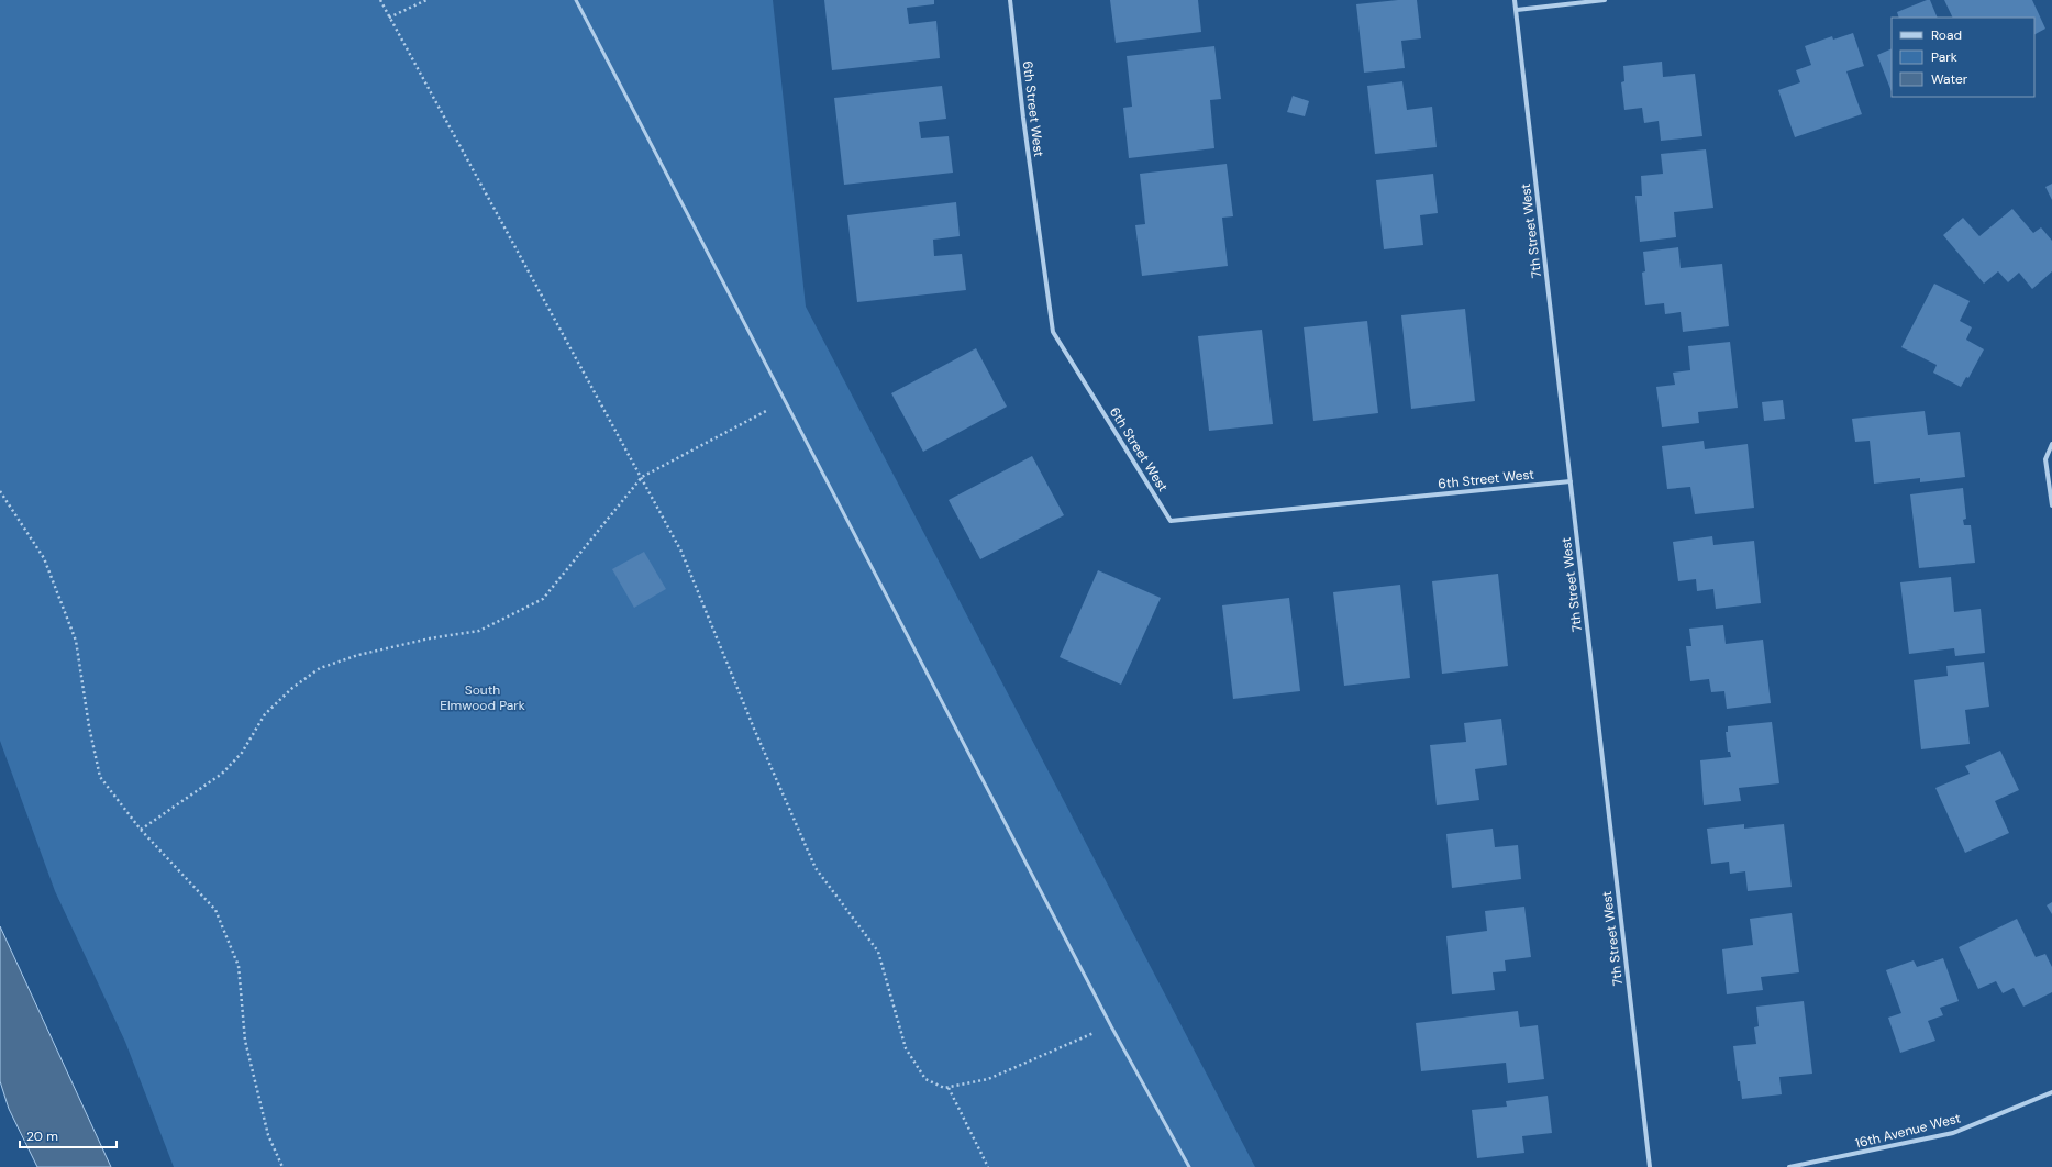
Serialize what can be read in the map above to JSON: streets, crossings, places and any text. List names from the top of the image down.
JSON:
{
  "streets": {
    "street": ["6th Street West", "7th Street West", "16th Avenue West"]
  },
  "crossings": [
    ["6th Street West", "7th Street West"]
  ],
  "parks": ["South Elmwood Park"],
  "legend": ["Road", "Park", "Water"],
  "scale_bar": "20 m"
}
